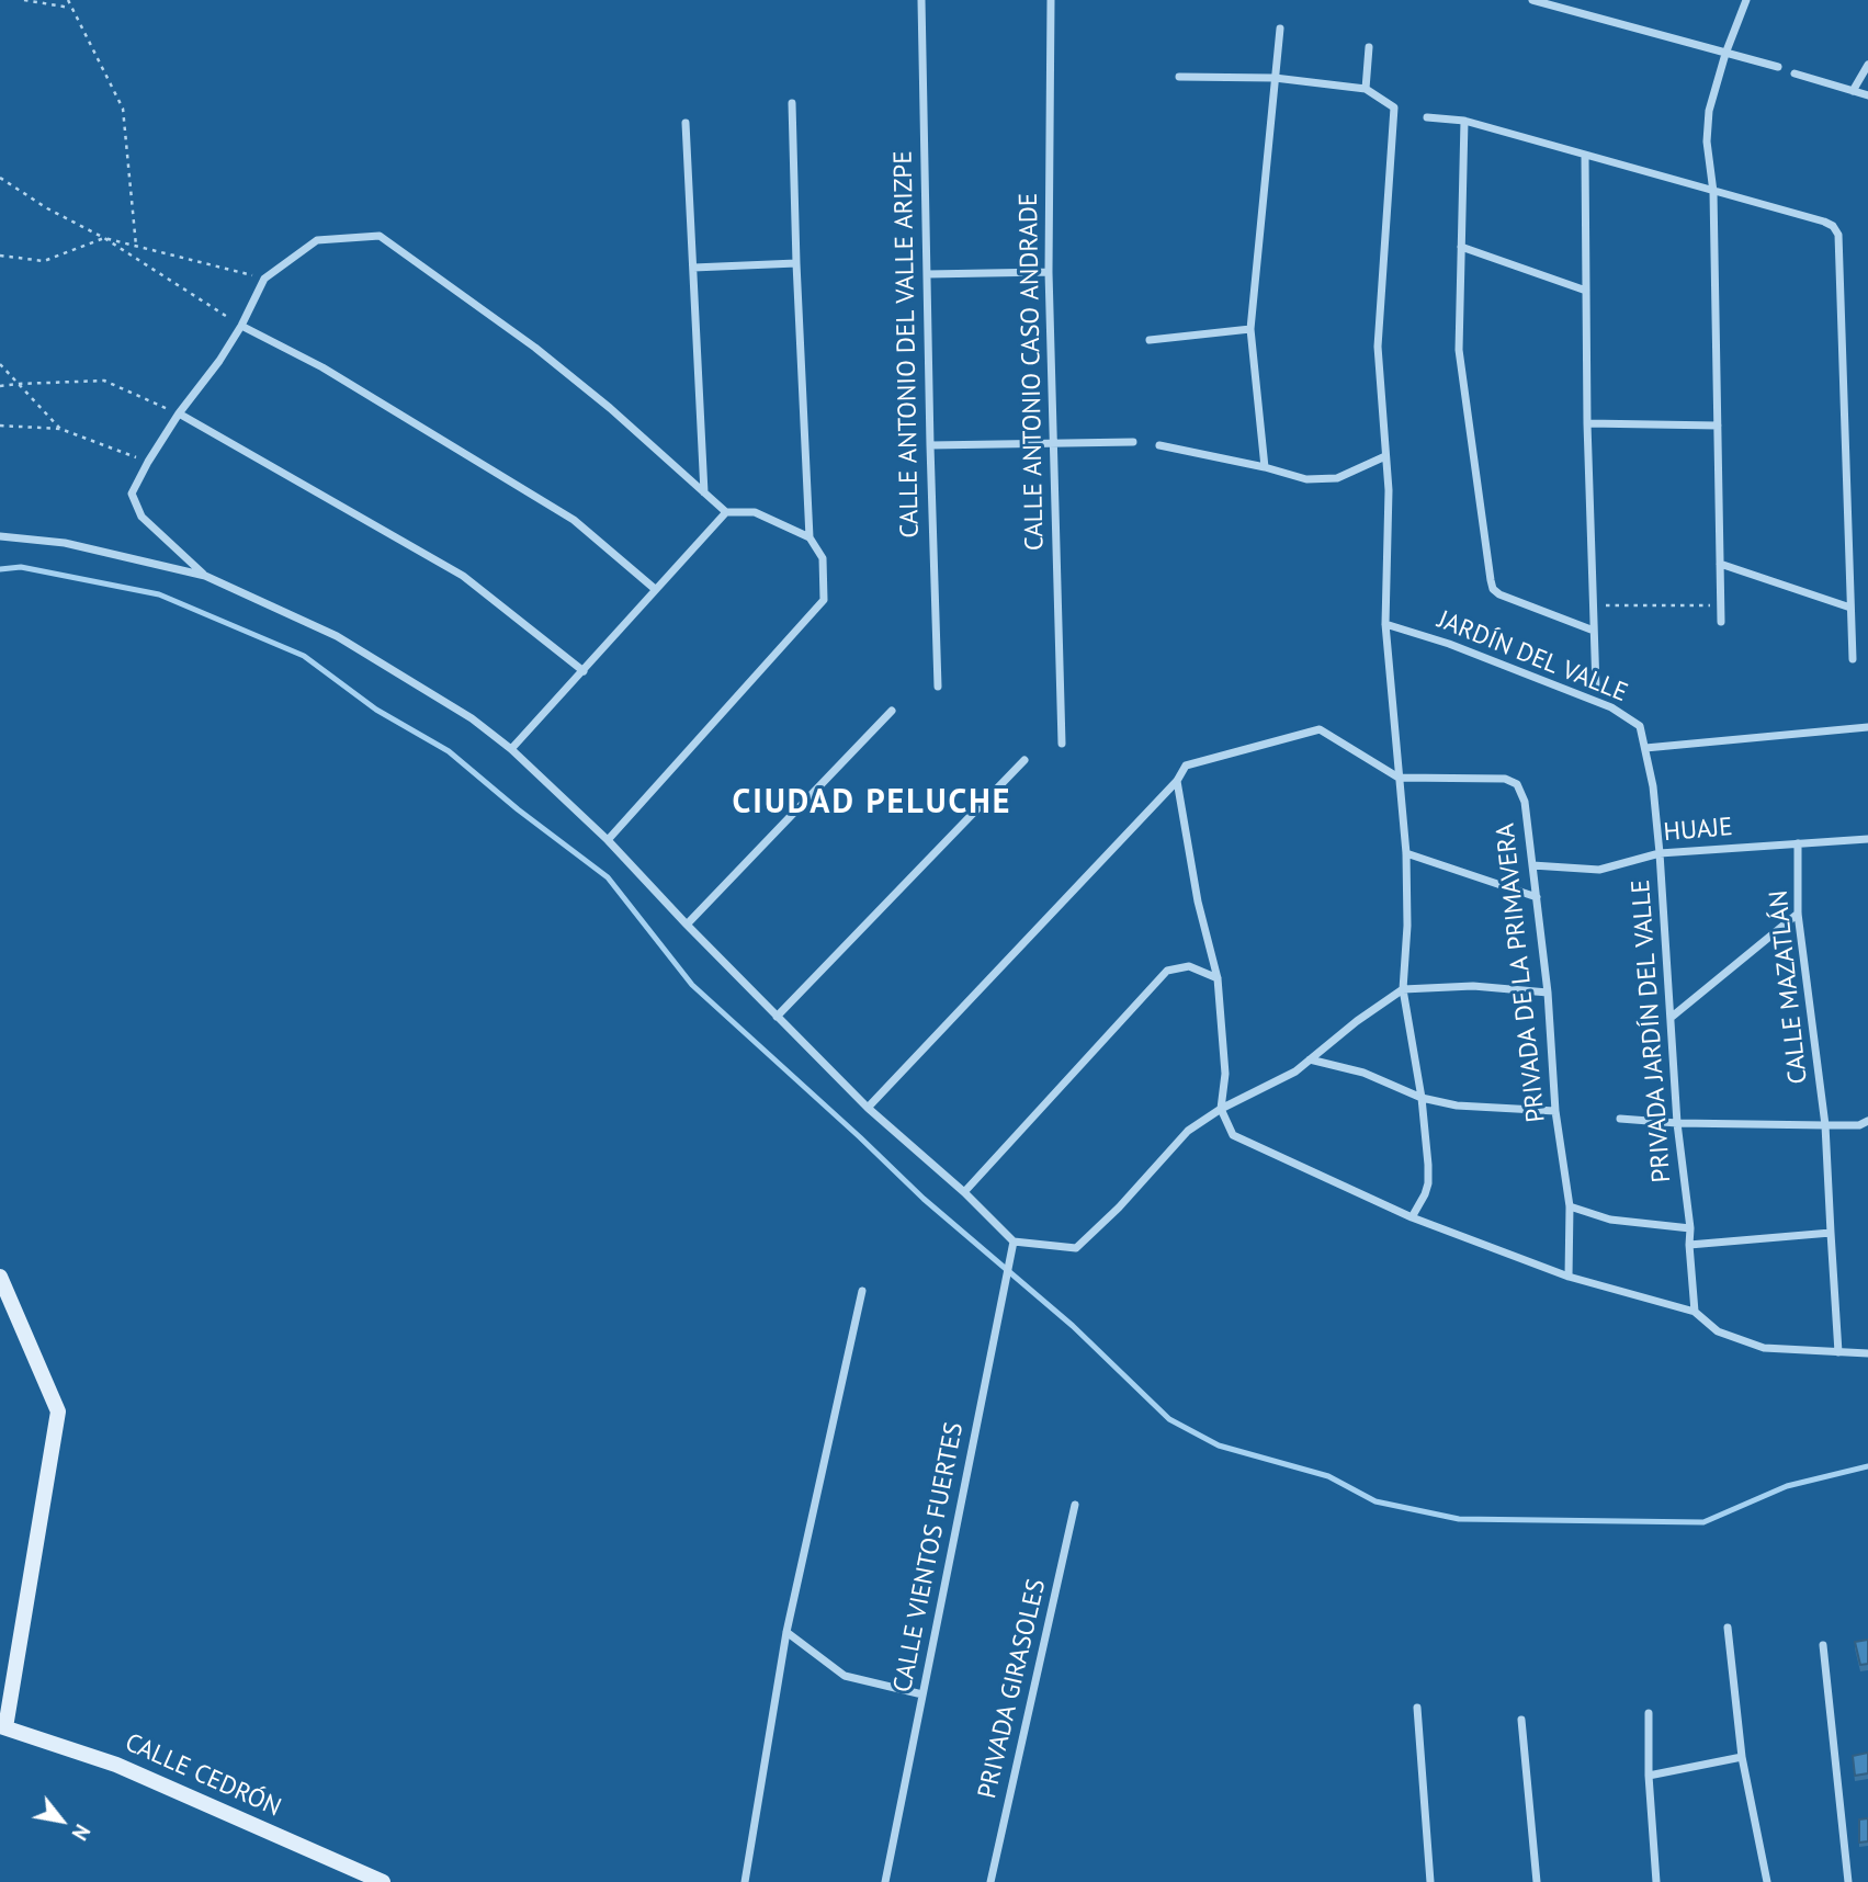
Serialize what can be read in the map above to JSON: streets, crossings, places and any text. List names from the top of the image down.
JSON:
{
  "streets": {
    "street": [
      "CALLE ANTONIO DEL VALLE ARIZPE",
      "CALLE ANTONIO CASO ANDRADE",
      "JARDÍN DEL VALLE",
      "HUAJE",
      "PRIVADA DE LA PRIMAVERA",
      "CALLE MAZATLÁN",
      "PRIVADA JARDÍN DEL VALLE",
      "CALLE VIENTOS FUERTES",
      "PRIVADA GIRASOLES",
      "CALLE CEDRÓN"
    ]
  },
  "crossings": [
    ["JARDÍN DEL VALLE", "PRIVADA JARDÍN DEL VALLE"],
    ["HUAJE", "PRIVADA DE LA PRIMAVERA"],
    ["HUAJE", "CALLE MAZATLÁN"],
    ["HUAJE", "PRIVADA JARDÍN DEL VALLE"]
  ],
  "districts": ["CIUDAD PELUCHE"],
  "north": "bottom right"
}
